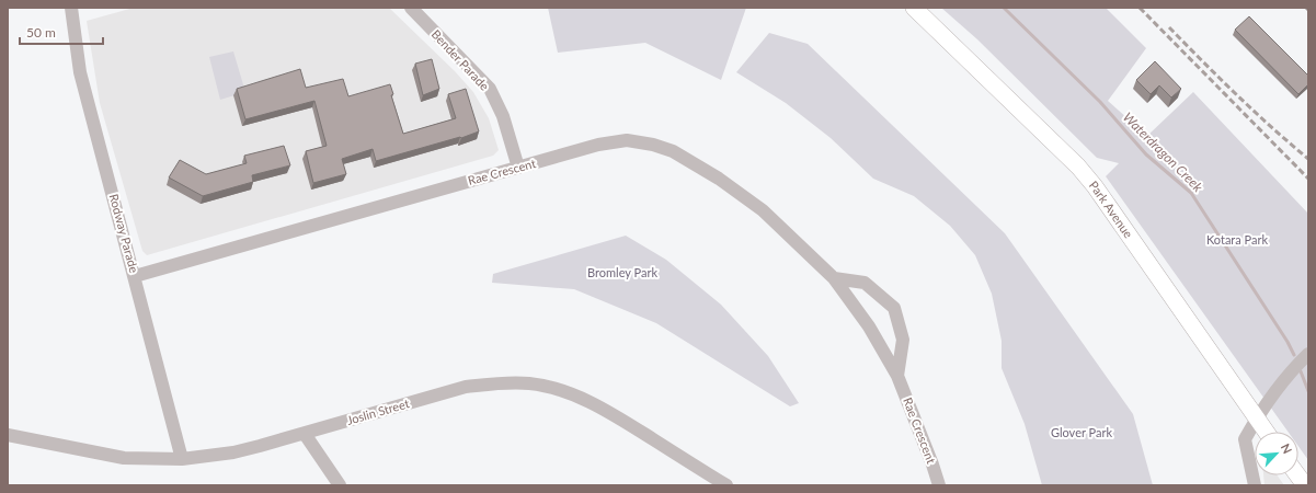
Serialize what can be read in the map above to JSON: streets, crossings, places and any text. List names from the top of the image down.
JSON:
{
  "streets": {
    "main road": ["Park Avenue"],
    "street": [
      "Bender Parade",
      "Rae Crescent",
      "Rodway Parade",
      "Joslin Street"
    ]
  },
  "crossings": [
    ["Bender Parade", "Rae Crescent"],
    ["Rae Crescent", "Rodway Parade"],
    ["Rodway Parade", "Joslin Street"]
  ],
  "water": ["Waterdragon Creek"],
  "parks": ["Kotara Park", "Bromley Park", "Glover Park"],
  "scale_bar": "50 m",
  "north": "top right"
}
